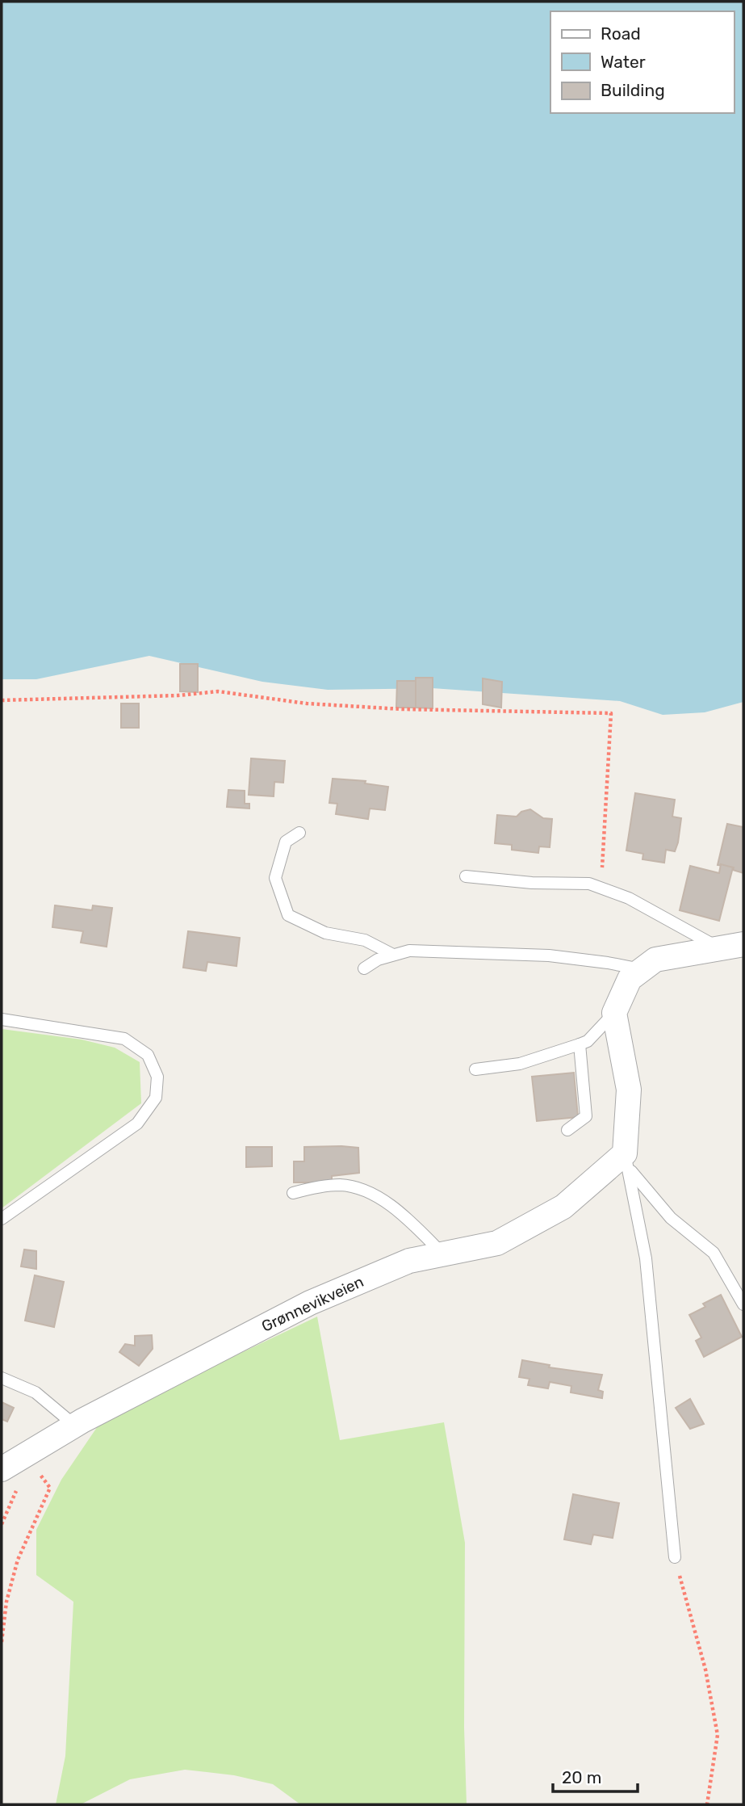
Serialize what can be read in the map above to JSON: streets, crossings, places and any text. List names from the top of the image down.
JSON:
{
  "streets": {
    "street": ["Grønnevikveien"]
  },
  "legend": ["Road", "Water", "Building"],
  "scale_bar": "20 m"
}
